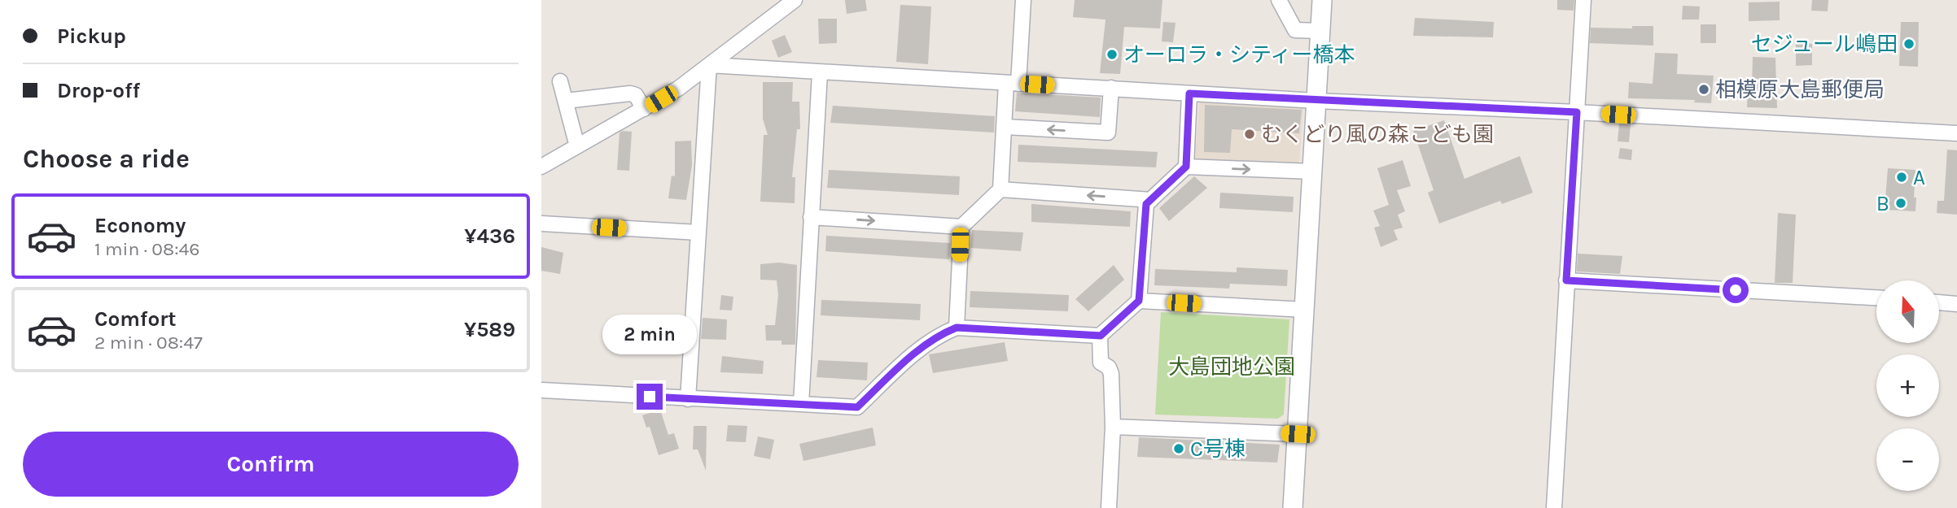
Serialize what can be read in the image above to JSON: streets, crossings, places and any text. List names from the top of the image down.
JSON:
{
  "parks": ["大島団地公園"],
  "places": [
    "セジュール嶋田",
    "オーロラ・シティー橋本",
    "相模原大島郵便局",
    "むくどり風の森こども園",
    "A",
    "B",
    "C号棟"
  ],
  "north": "top",
  "page": {
    "banner": ["Pickup", "Drop-off"],
    "heading": "Choose a ride",
    "list": [
      {
        "name": "Economy",
        "note": "1 min · 08:46",
        "value": "¥436"
      },
      {
        "name": "Comfort",
        "note": "2 min · 08:47",
        "value": "¥589"
      }
    ],
    "map_buttons": ["+", "−"],
    "bubble": "2 min",
    "buttons": "Confirm"
  }
}
